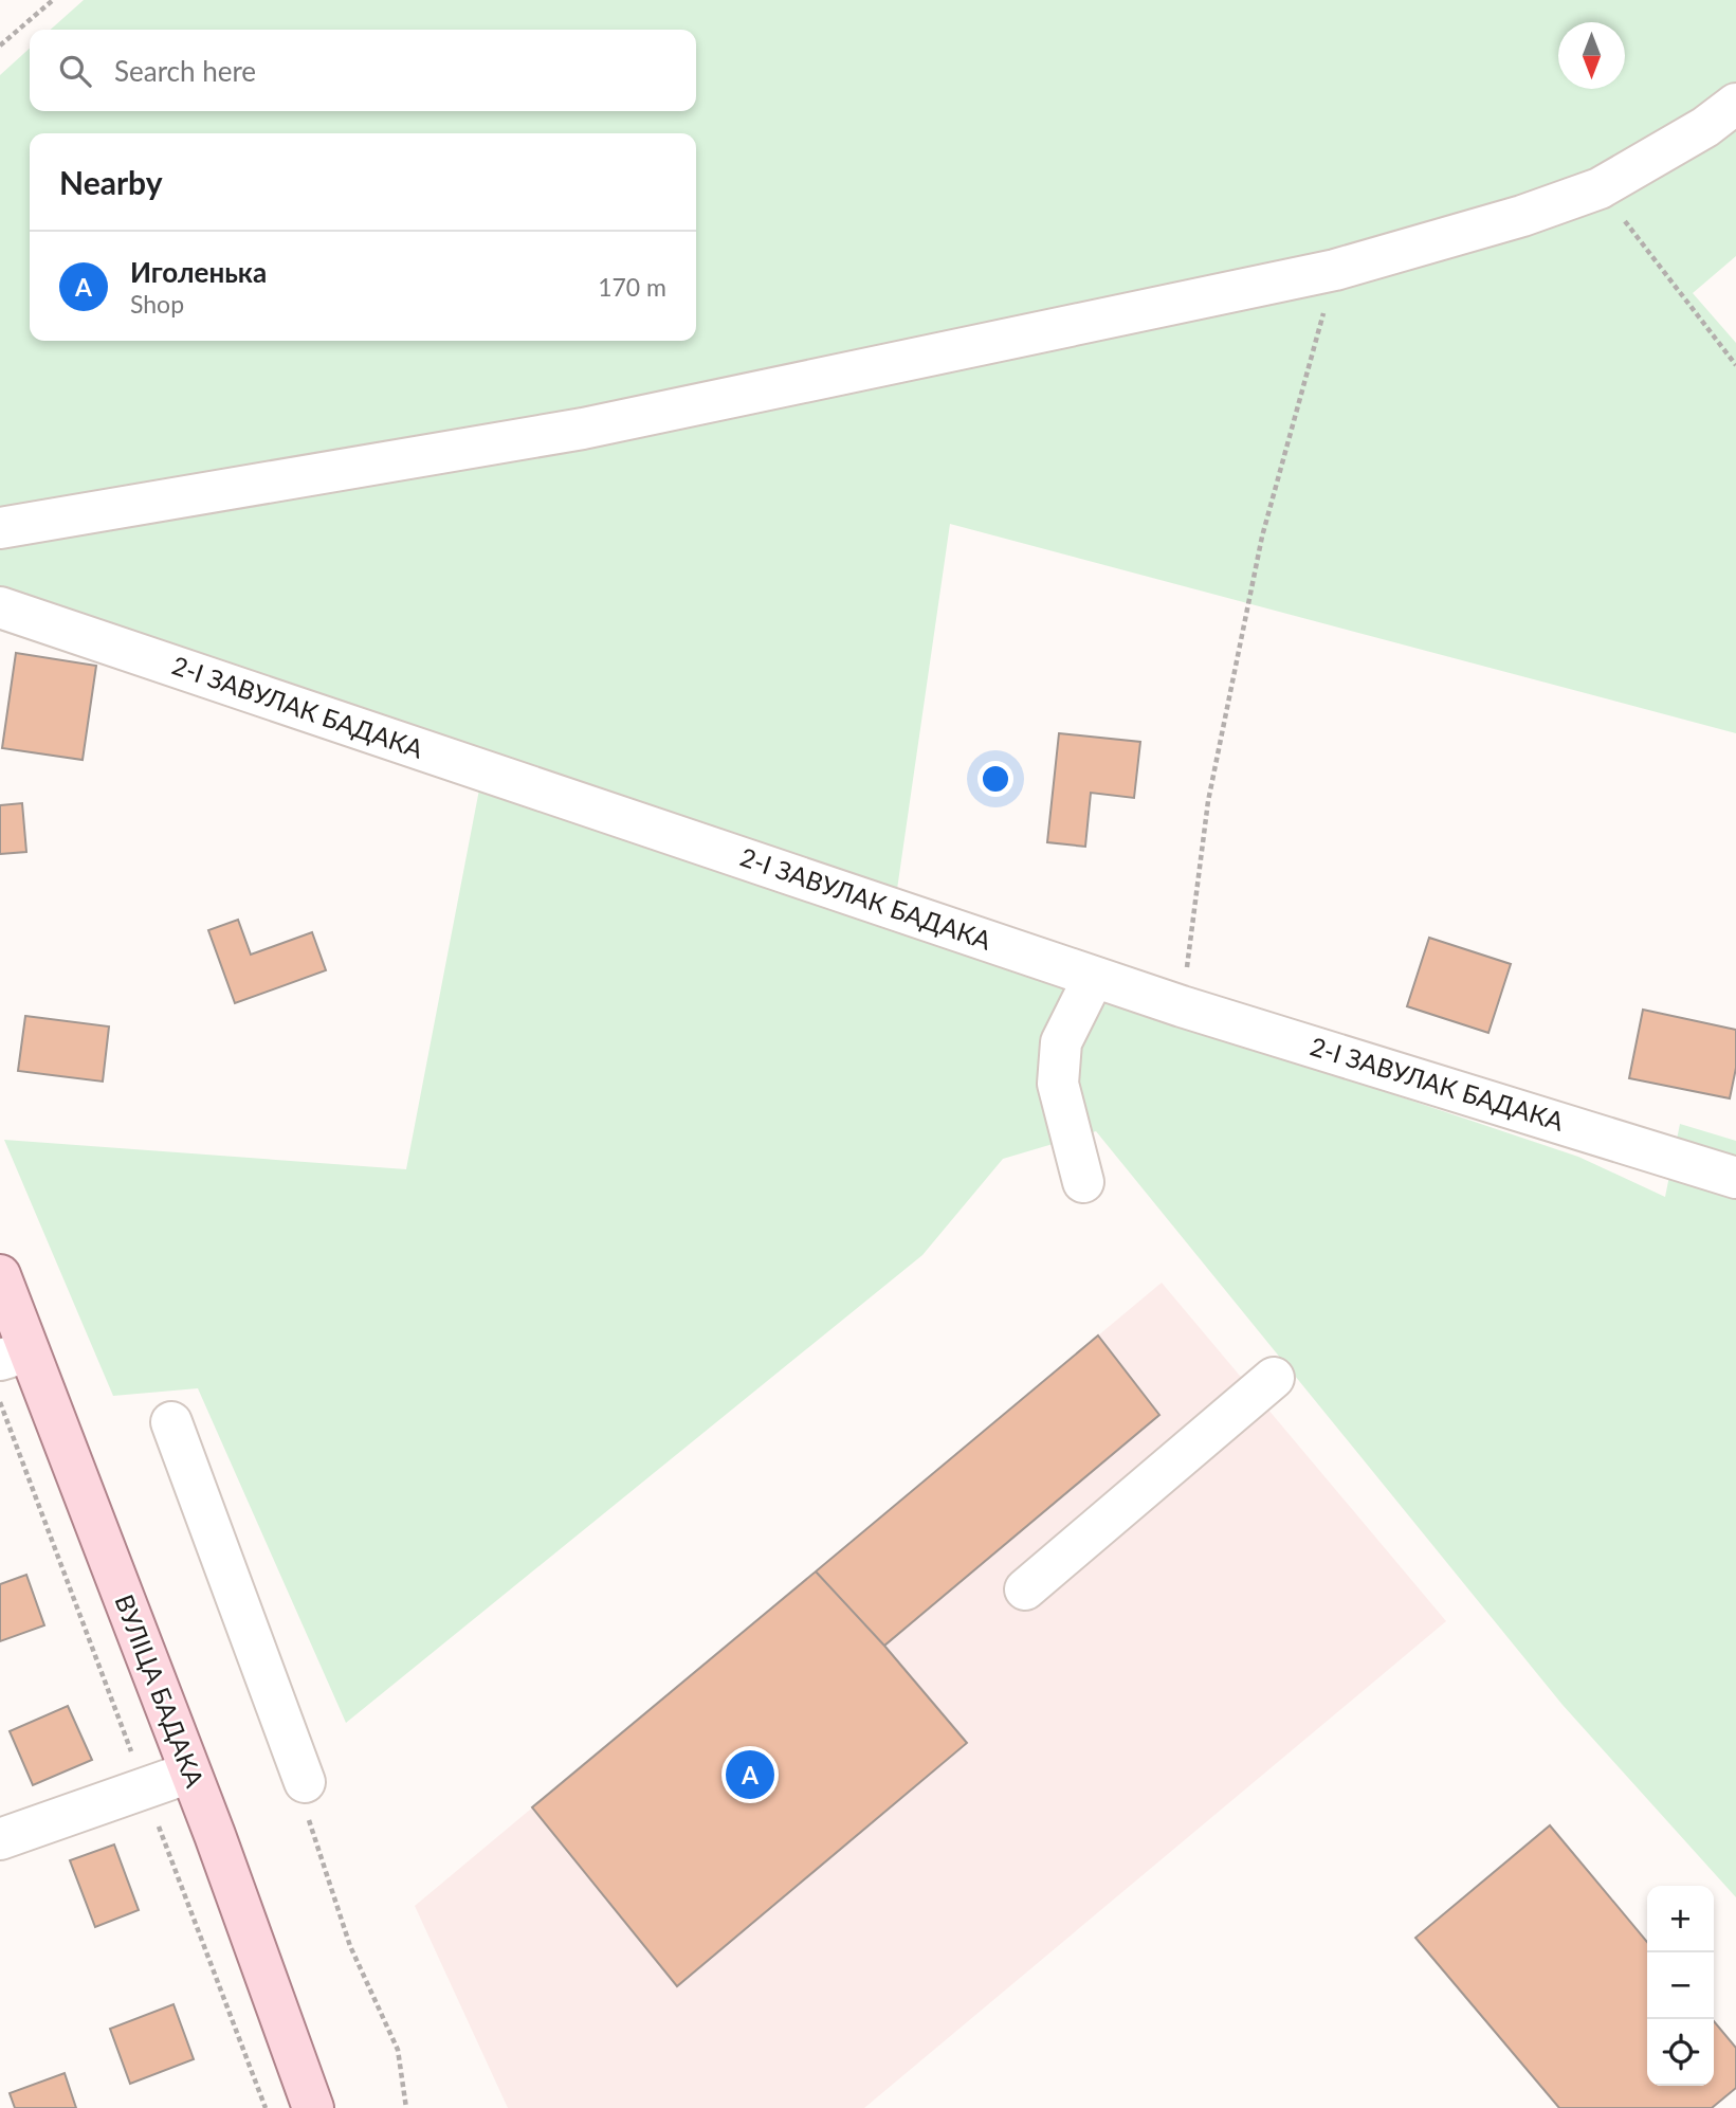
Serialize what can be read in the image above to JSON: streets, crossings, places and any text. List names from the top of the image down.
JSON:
{
  "streets": {
    "main road": ["ВУЛІЦА БАДАКА"],
    "street": ["2-І ЗАВУЛАК БАДАКА"]
  },
  "north": "bottom",
  "page": {
    "search": "Search here",
    "heading": "Nearby",
    "list": [
      {
        "mark": "A",
        "name": "Иголенька",
        "note": "Shop",
        "value": "170 m"
      }
    ],
    "pins": "A",
    "map_buttons": ["+", "−"]
  }
}
